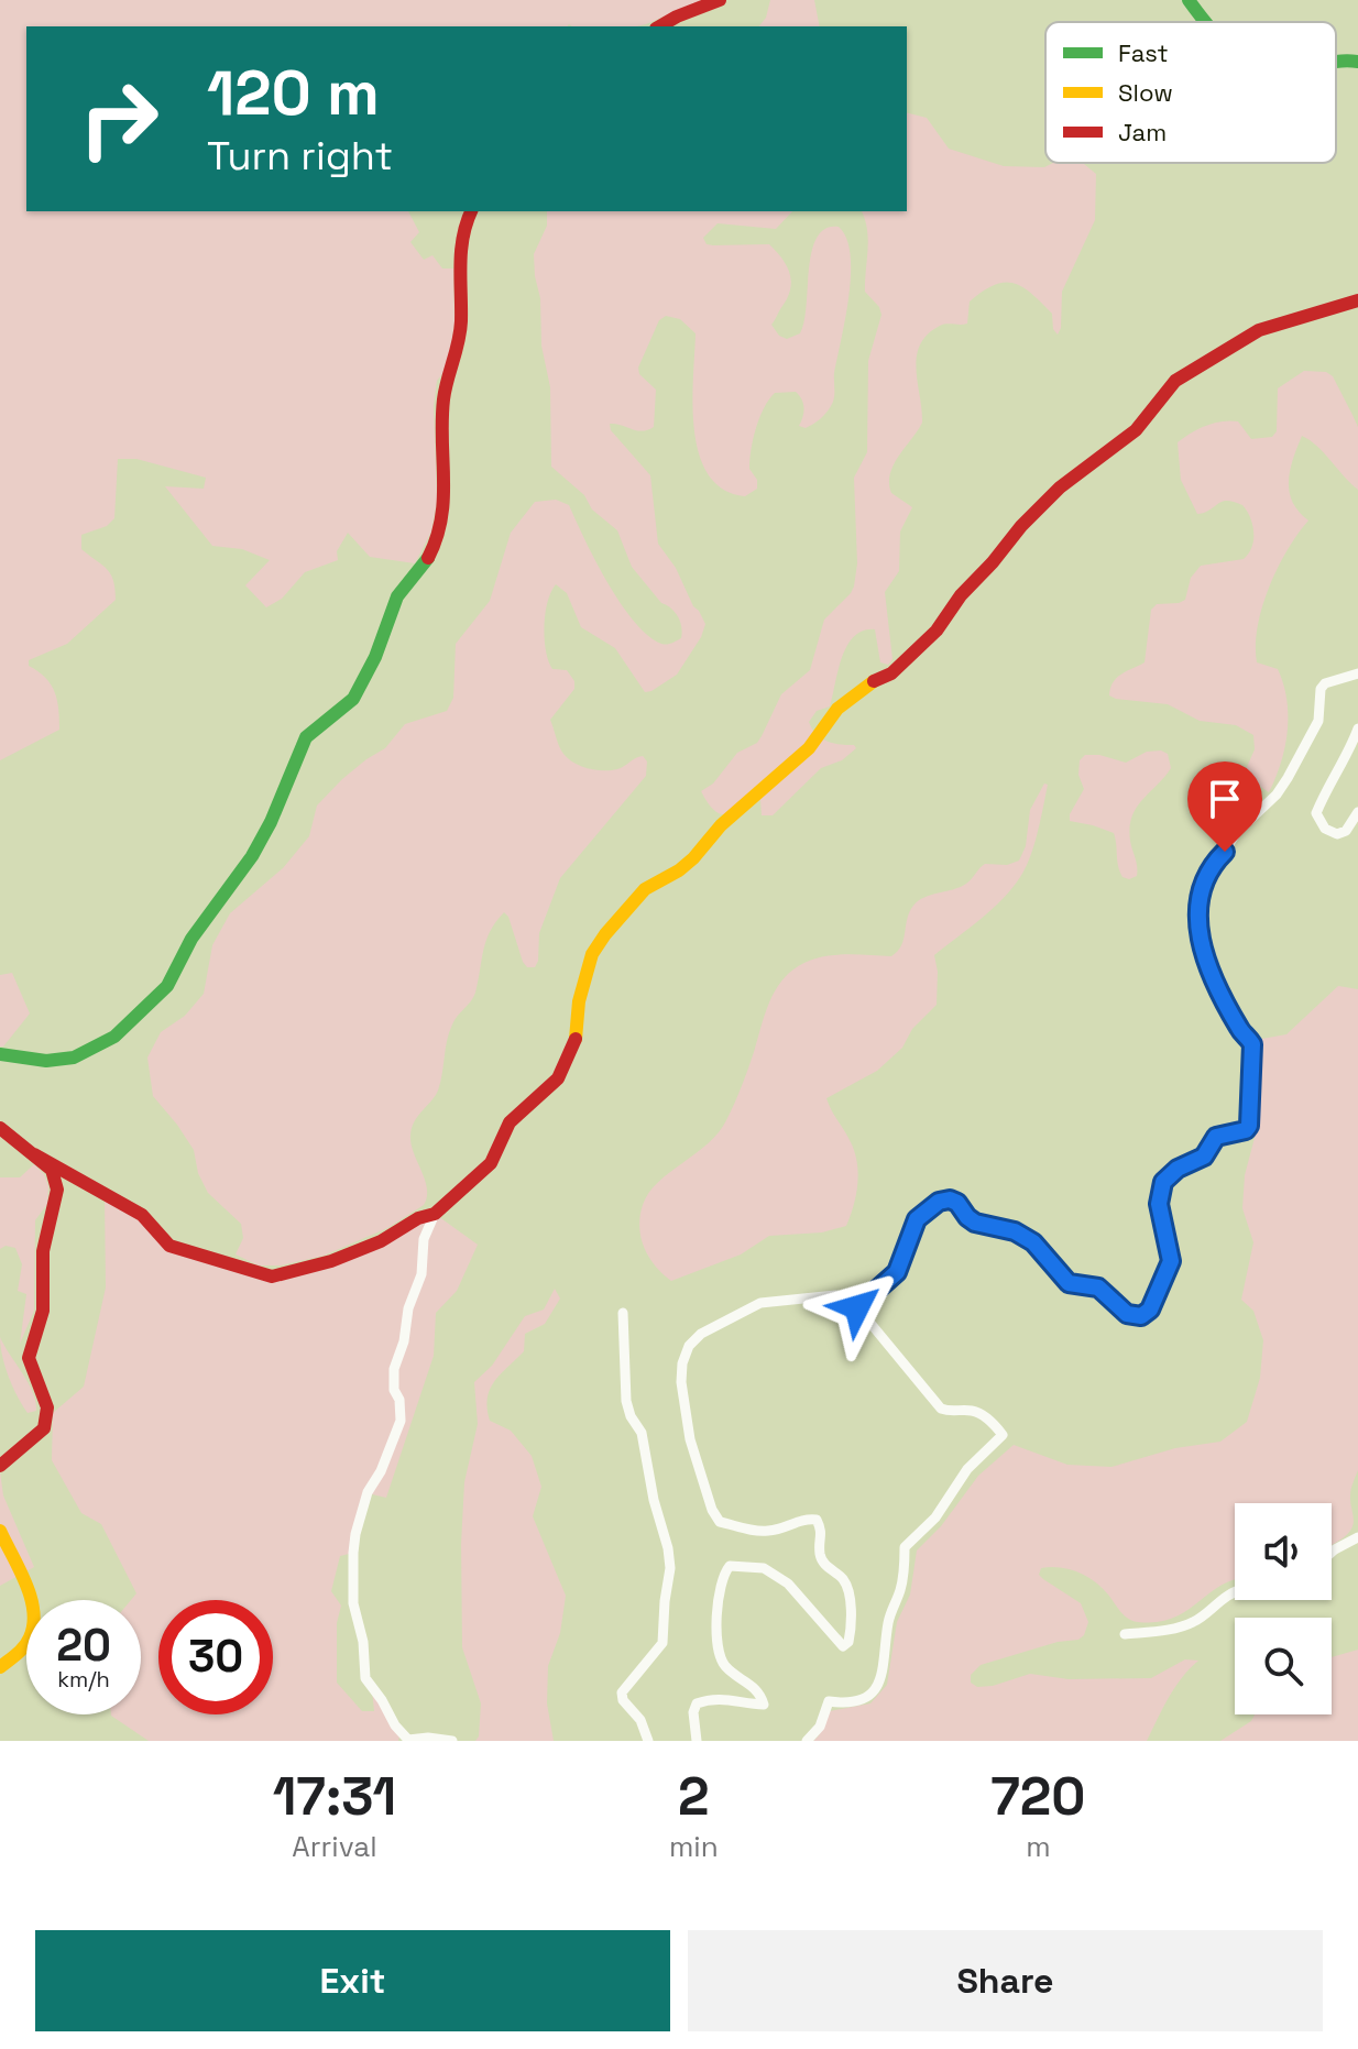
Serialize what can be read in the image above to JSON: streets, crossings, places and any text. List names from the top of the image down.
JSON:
{
  "legend": ["Fast", "Slow", "Jam"],
  "page": {
    "turn": ["120 m", "Turn right"],
    "speed": "20 km/h",
    "limit": "30",
    "eta": [
      "17:31",
      "Arrival",
      "2",
      "min",
      "720",
      "m"
    ],
    "buttons": ["Exit", "Share"]
  }
}
